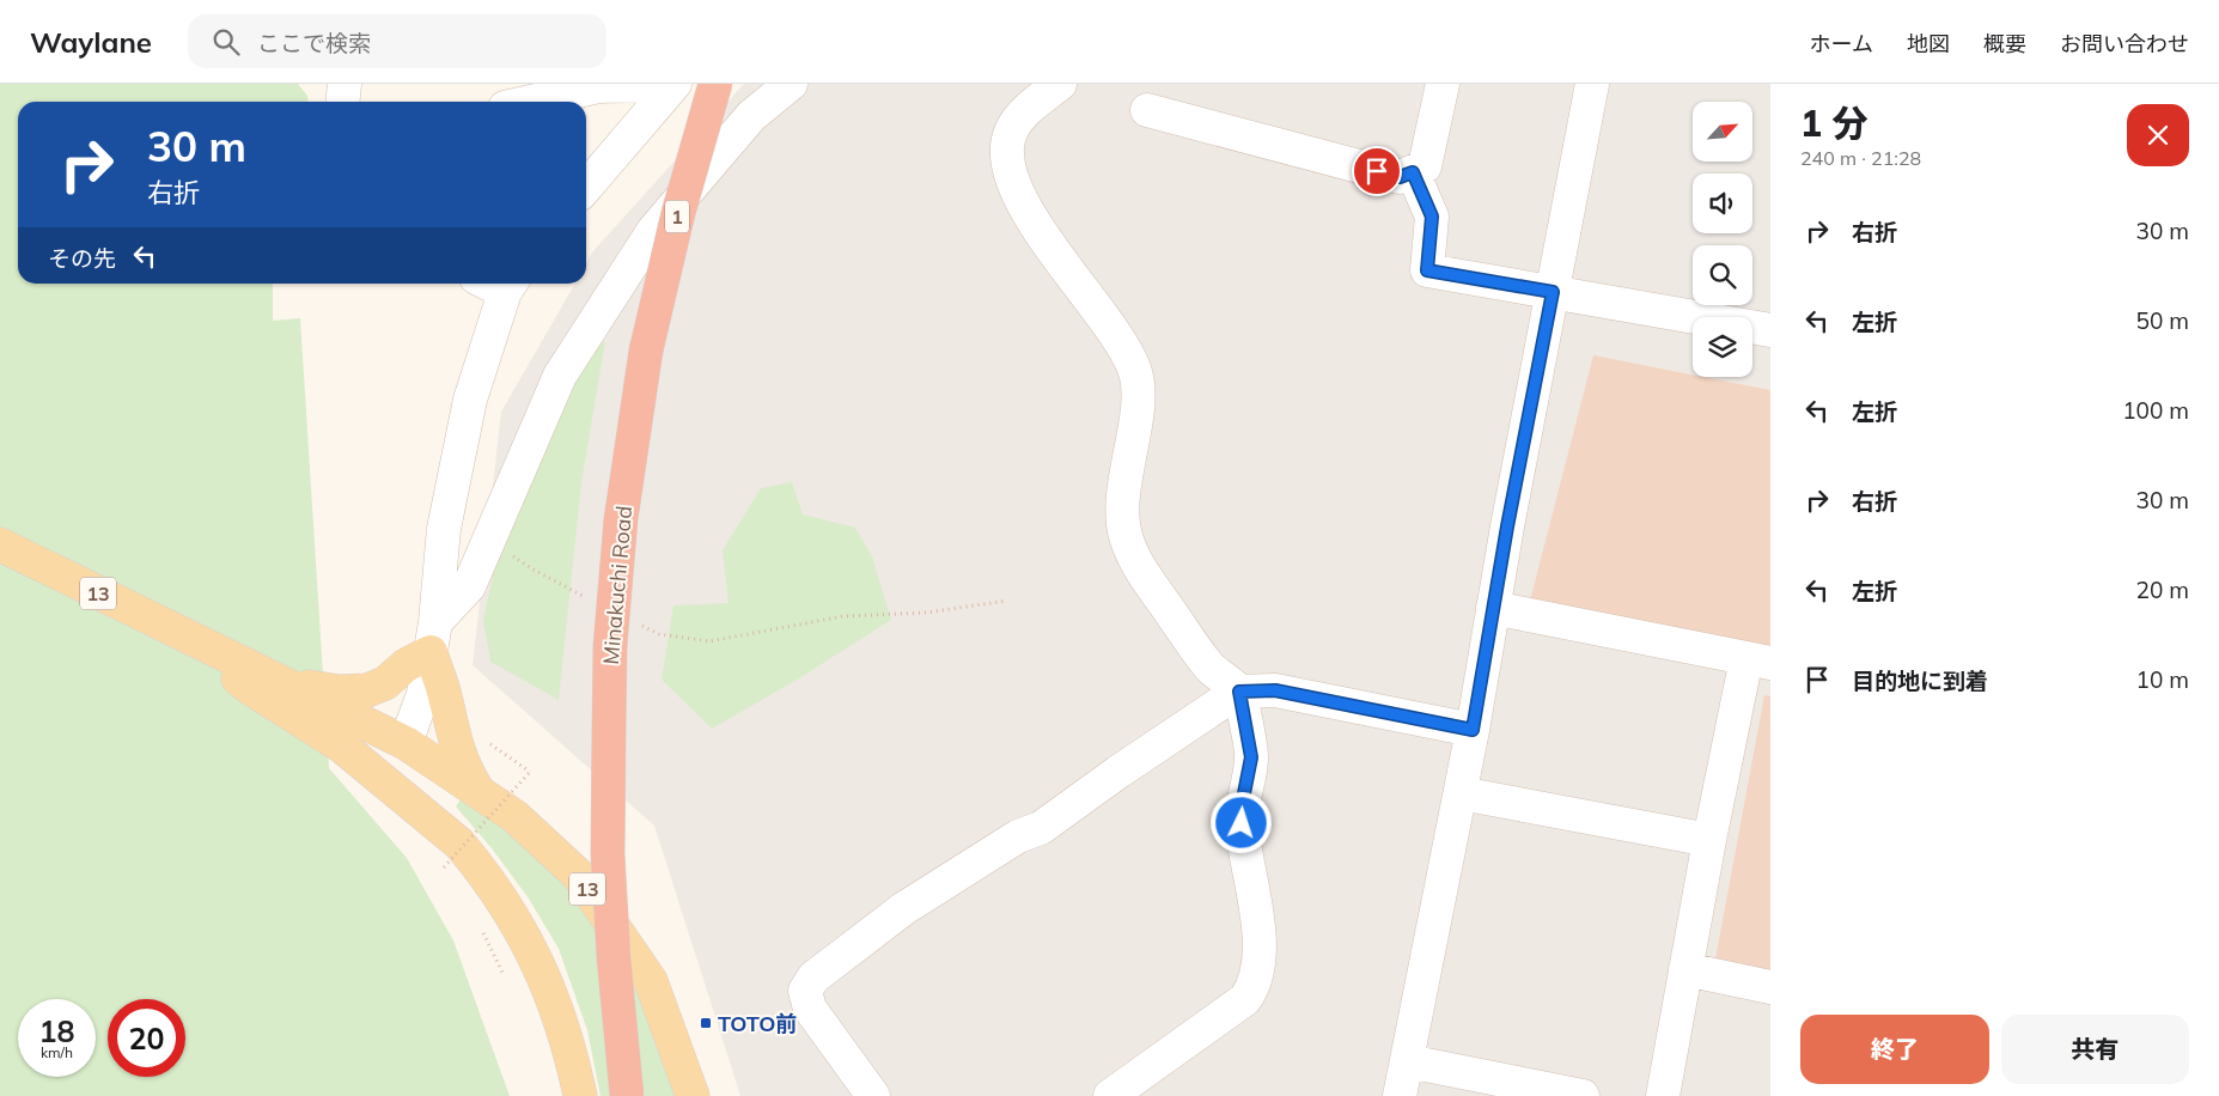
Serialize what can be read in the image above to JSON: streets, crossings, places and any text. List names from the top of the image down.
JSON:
{
  "streets": {
    "highway": ["1", "Minakuchi Road"],
    "main road": ["13"]
  },
  "places": {
    "transit": ["TOTO前"]
  },
  "north": "top right",
  "page": {
    "header": "Waylane",
    "search": "ここで検索",
    "nav": [
      "ホーム",
      "地図",
      "概要",
      "お問い合わせ"
    ],
    "heading": ["1 分", "240 m · 21:28"],
    "turn": ["30 m", "右折"],
    "list": [
      {
        "name": "右折",
        "value": "30 m"
      },
      {
        "name": "左折",
        "value": "50 m"
      },
      {
        "name": "左折",
        "value": "100 m"
      },
      {
        "name": "右折",
        "value": "30 m"
      },
      {
        "name": "左折",
        "value": "20 m"
      },
      {
        "name": "目的地に到着",
        "value": "10 m"
      }
    ],
    "then": "その先",
    "speed": "18 km/h",
    "limit": "20",
    "buttons": ["終了", "共有"]
  }
}
